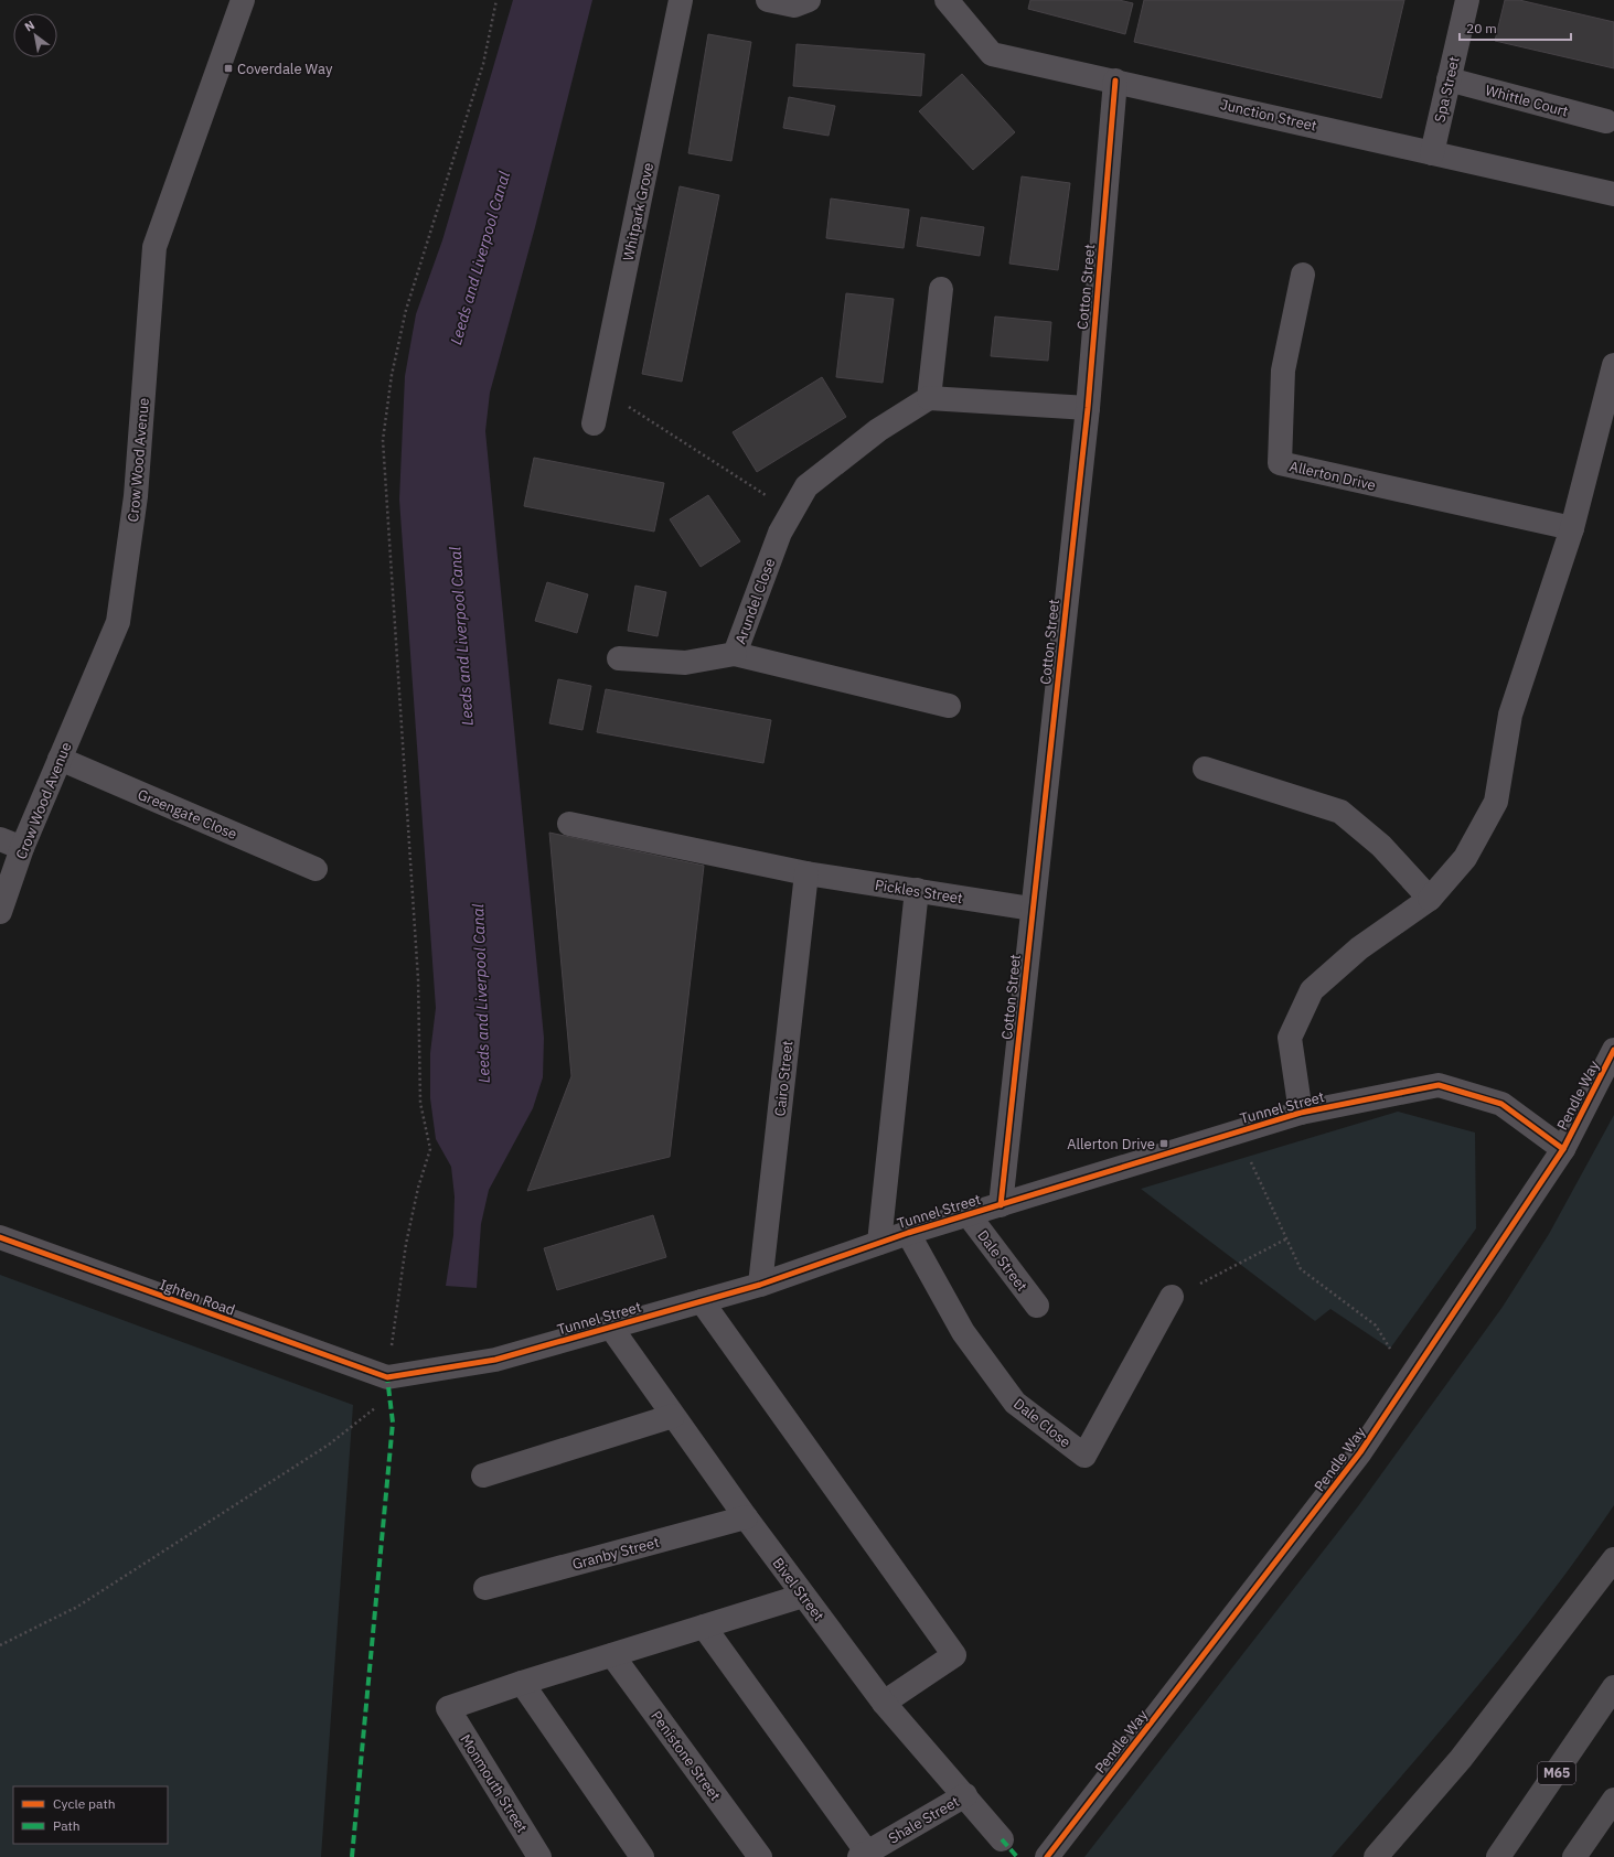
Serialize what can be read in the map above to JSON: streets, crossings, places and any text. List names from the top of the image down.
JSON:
{
  "streets": {
    "highway": ["M65"],
    "street": [
      "Spa Street",
      "Whittle Court",
      "Junction Street",
      "Whitpark Grove",
      "Cotton Street",
      "Crow Wood Avenue",
      "Allerton Drive",
      "Arundel Close",
      "Greengate Close",
      "Pickles Street",
      "Cairo Street",
      "Pendle Way",
      "Tunnel Street",
      "Dale Street",
      "Ighten Road",
      "Dale Close",
      "Granby Street",
      "Bivel Street",
      "Penistone Street",
      "Monmouth Street",
      "Shale Street"
    ]
  },
  "crossings": [
    ["Spa Street", "Whittle Court"],
    ["Spa Street", "Junction Street"],
    ["Junction Street", "Cotton Street"],
    ["Cotton Street", "Pickles Street"],
    ["Cotton Street", "Tunnel Street"],
    ["Crow Wood Avenue", "Greengate Close"],
    ["Pickles Street", "Cairo Street"],
    ["Cairo Street", "Tunnel Street"],
    ["Pendle Way", "Tunnel Street"],
    ["Tunnel Street", "Dale Street"],
    ["Tunnel Street", "Ighten Road"],
    ["Tunnel Street", "Dale Close"],
    ["Tunnel Street", "Bivel Street"],
    ["Granby Street", "Bivel Street"],
    ["Bivel Street", "Shale Street"]
  ],
  "water": ["Leeds and Liverpool Canal"],
  "places": {
    "transit": ["Coverdale Way", "Allerton Drive"]
  },
  "legend": ["Cycle path", "Path"],
  "scale_bar": "20 m",
  "north": "top left"
}
